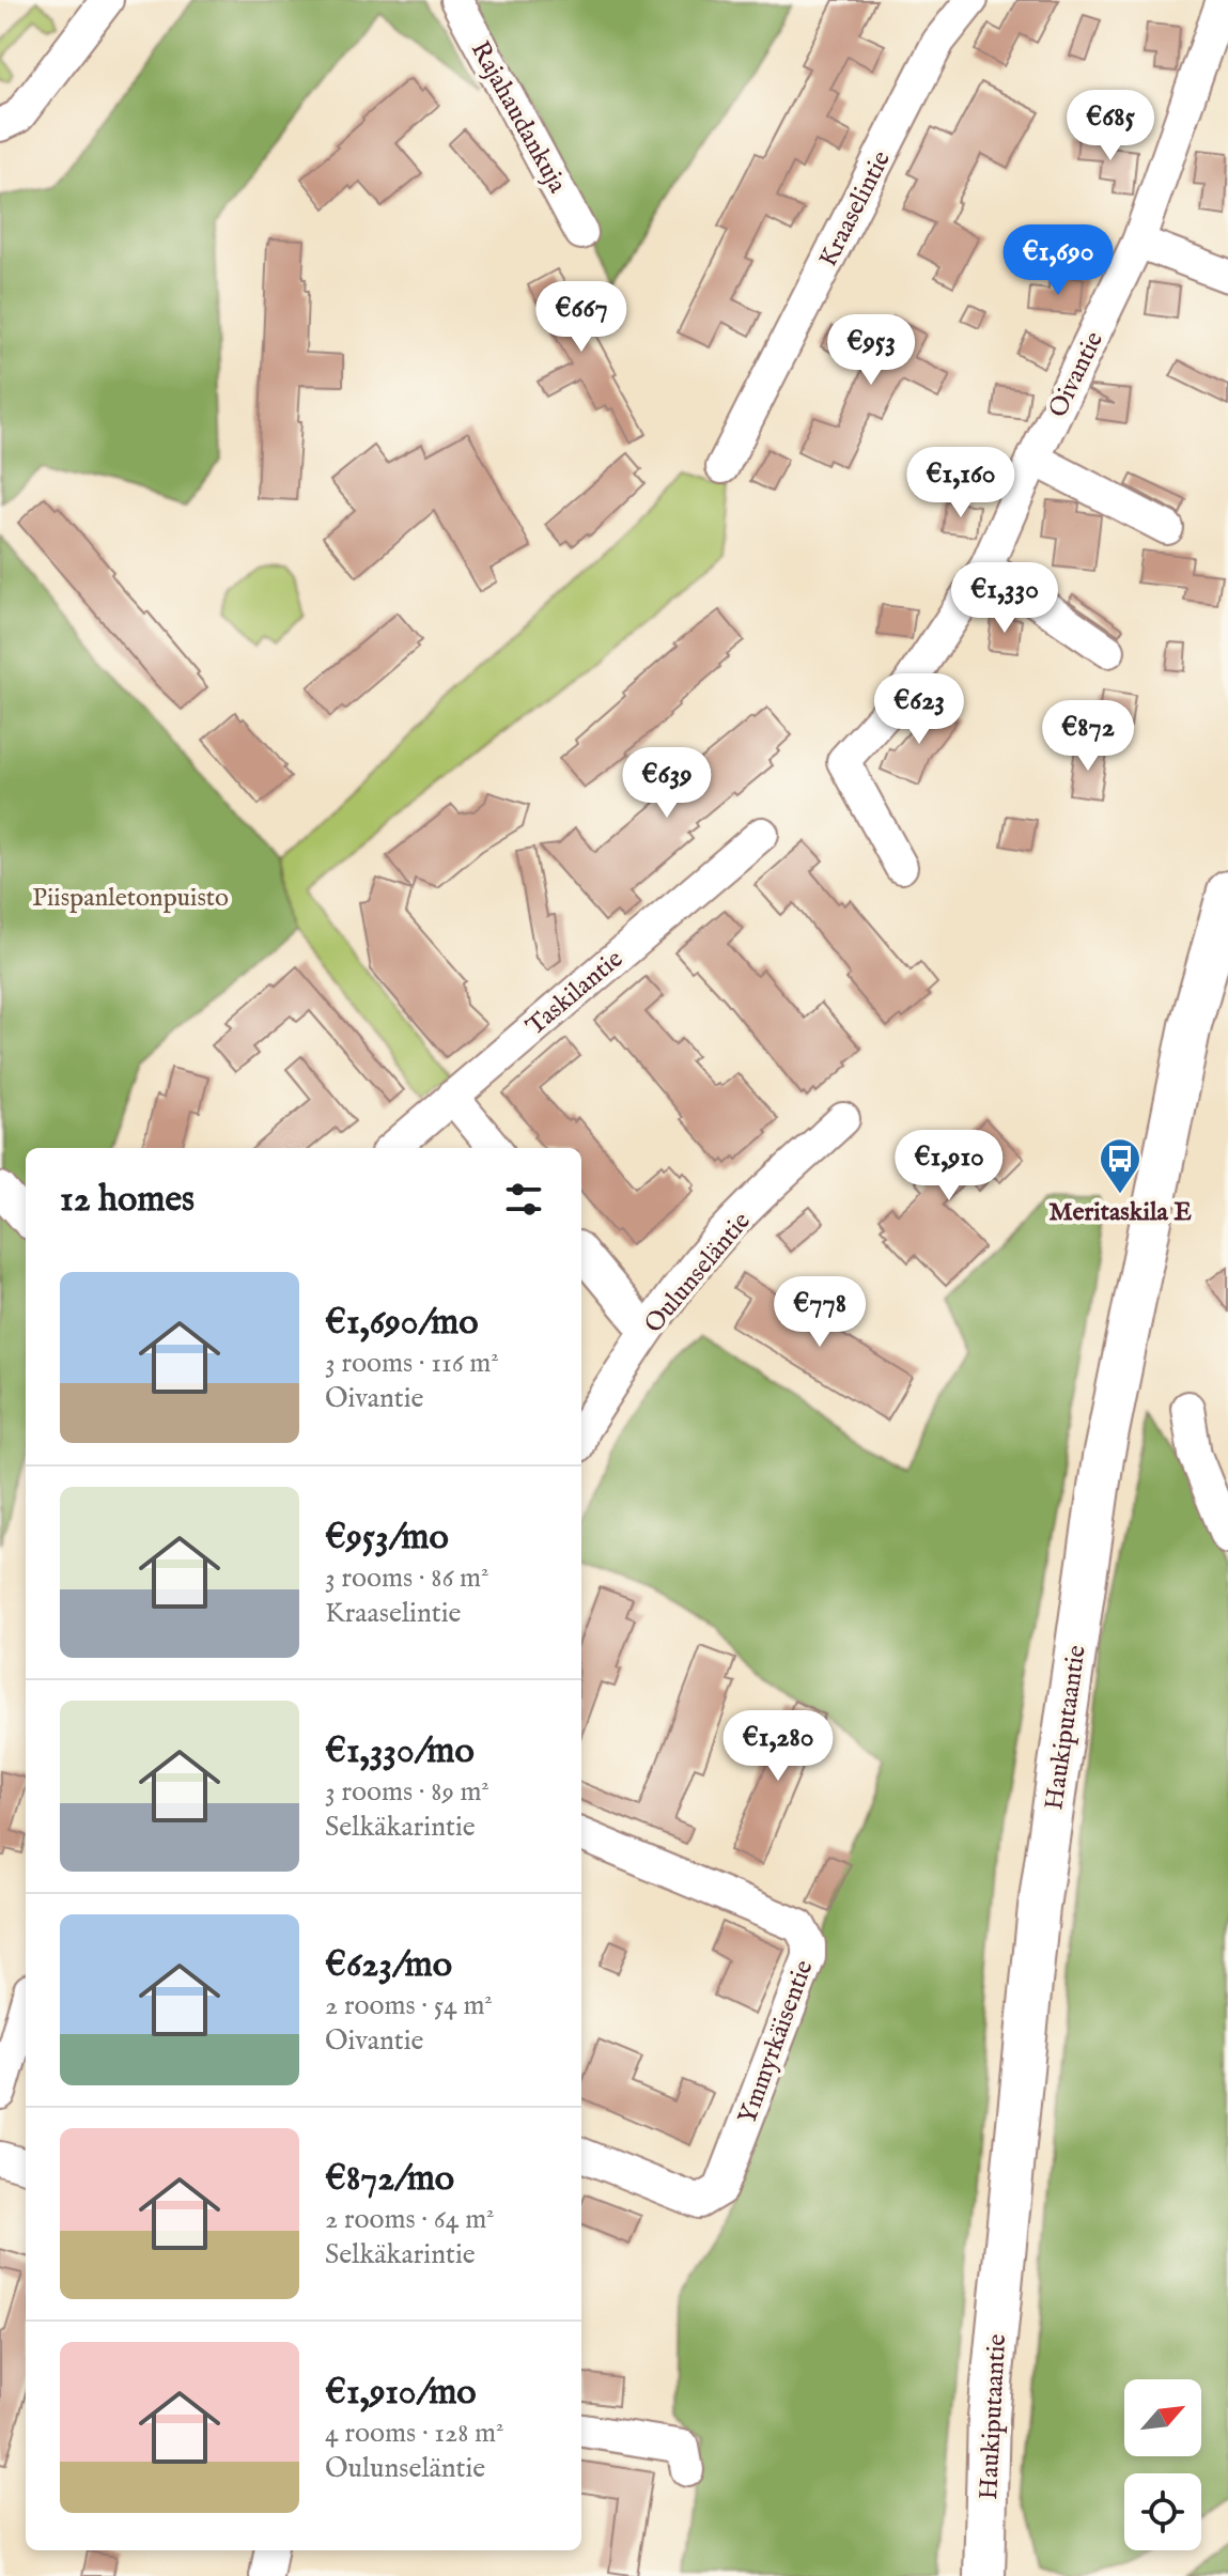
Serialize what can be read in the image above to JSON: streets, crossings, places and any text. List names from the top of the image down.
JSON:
{
  "streets": {
    "main road": ["Haukiputaantie"],
    "street": [
      "Rajahaudankuja",
      "Kraaselintie",
      "Oivantie",
      "Taskilantie",
      "Oulunseläntie",
      "Ymmyrkäisentie"
    ]
  },
  "parks": ["Piispanletonpuisto"],
  "places": {
    "bus stop": ["Meritaskila E"]
  },
  "north": "top right",
  "page": {
    "price": [
      "€685",
      "€1,690",
      "€667",
      "€953",
      "€1,160",
      "€1,330",
      "€623",
      "€872",
      "€639",
      "€1,910",
      "€778",
      "€1,280"
    ],
    "heading": "12 homes",
    "list": [
      {
        "name": "€1,690/mo",
        "note": "3 rooms · 116 m² · Oivantie"
      },
      {
        "name": "€953/mo",
        "note": "3 rooms · 86 m² · Kraaselintie"
      },
      {
        "name": "€1,330/mo",
        "note": "3 rooms · 89 m² · Selkäkarintie"
      },
      {
        "name": "€623/mo",
        "note": "2 rooms · 54 m² · Oivantie"
      },
      {
        "name": "€872/mo",
        "note": "2 rooms · 64 m² · Selkäkarintie"
      },
      {
        "name": "€1,910/mo",
        "note": "4 rooms · 128 m² · Oulunseläntie"
      }
    ]
  }
}
